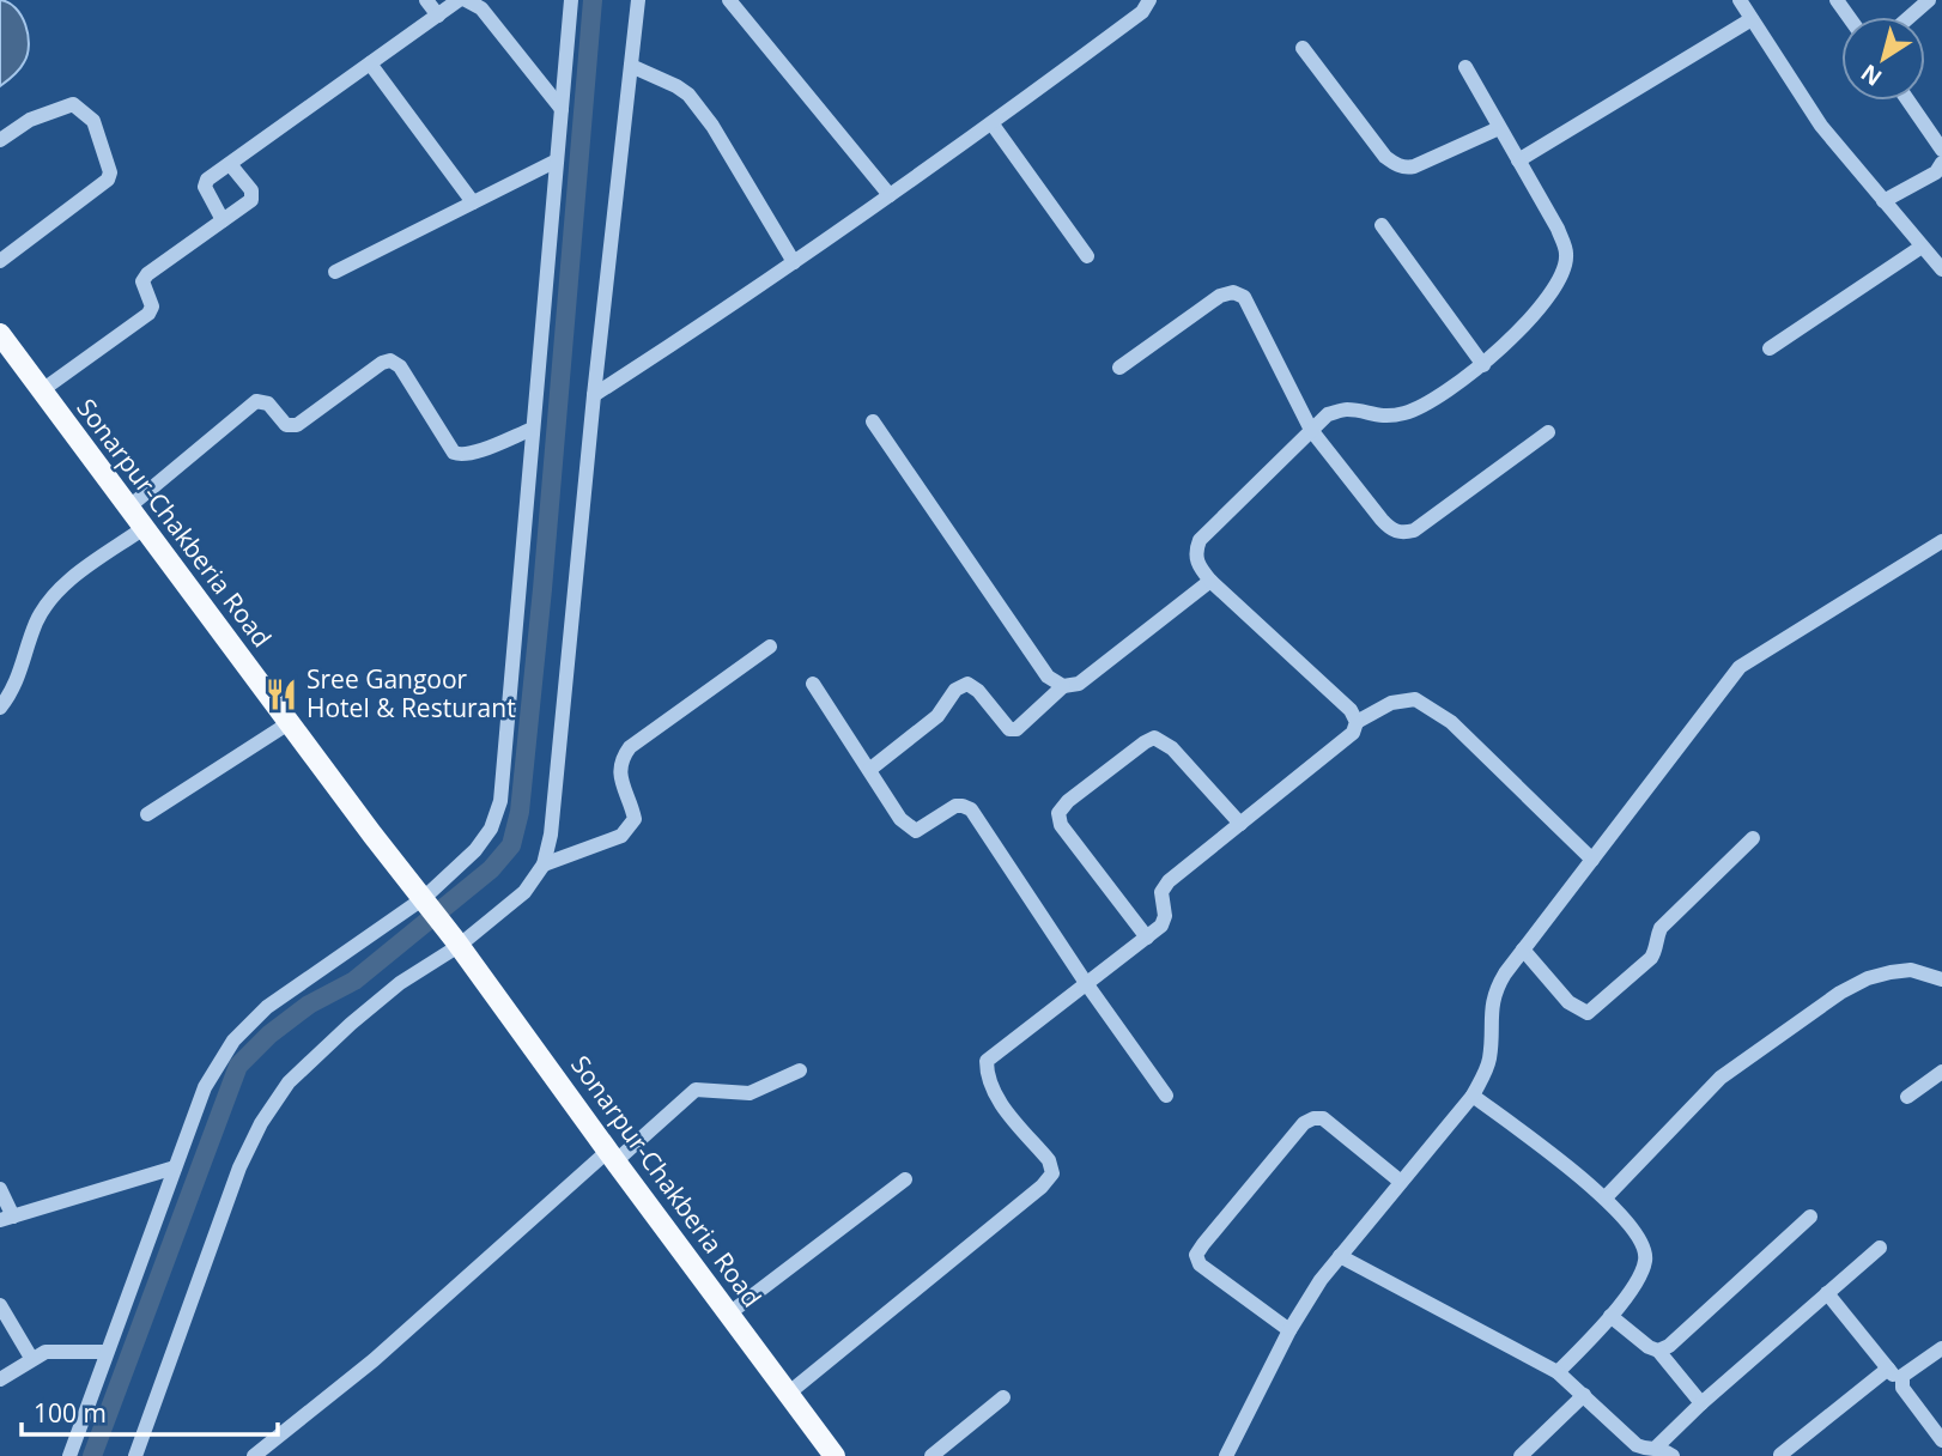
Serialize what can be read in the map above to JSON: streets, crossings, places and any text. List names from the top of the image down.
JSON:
{
  "streets": {
    "main road": ["Sonarpur-Chakberia Road"]
  },
  "places": {
    "restaurant": ["Sree Gangoor Hotel & Resturant"]
  },
  "scale_bar": "100 m",
  "north": "bottom left"
}
